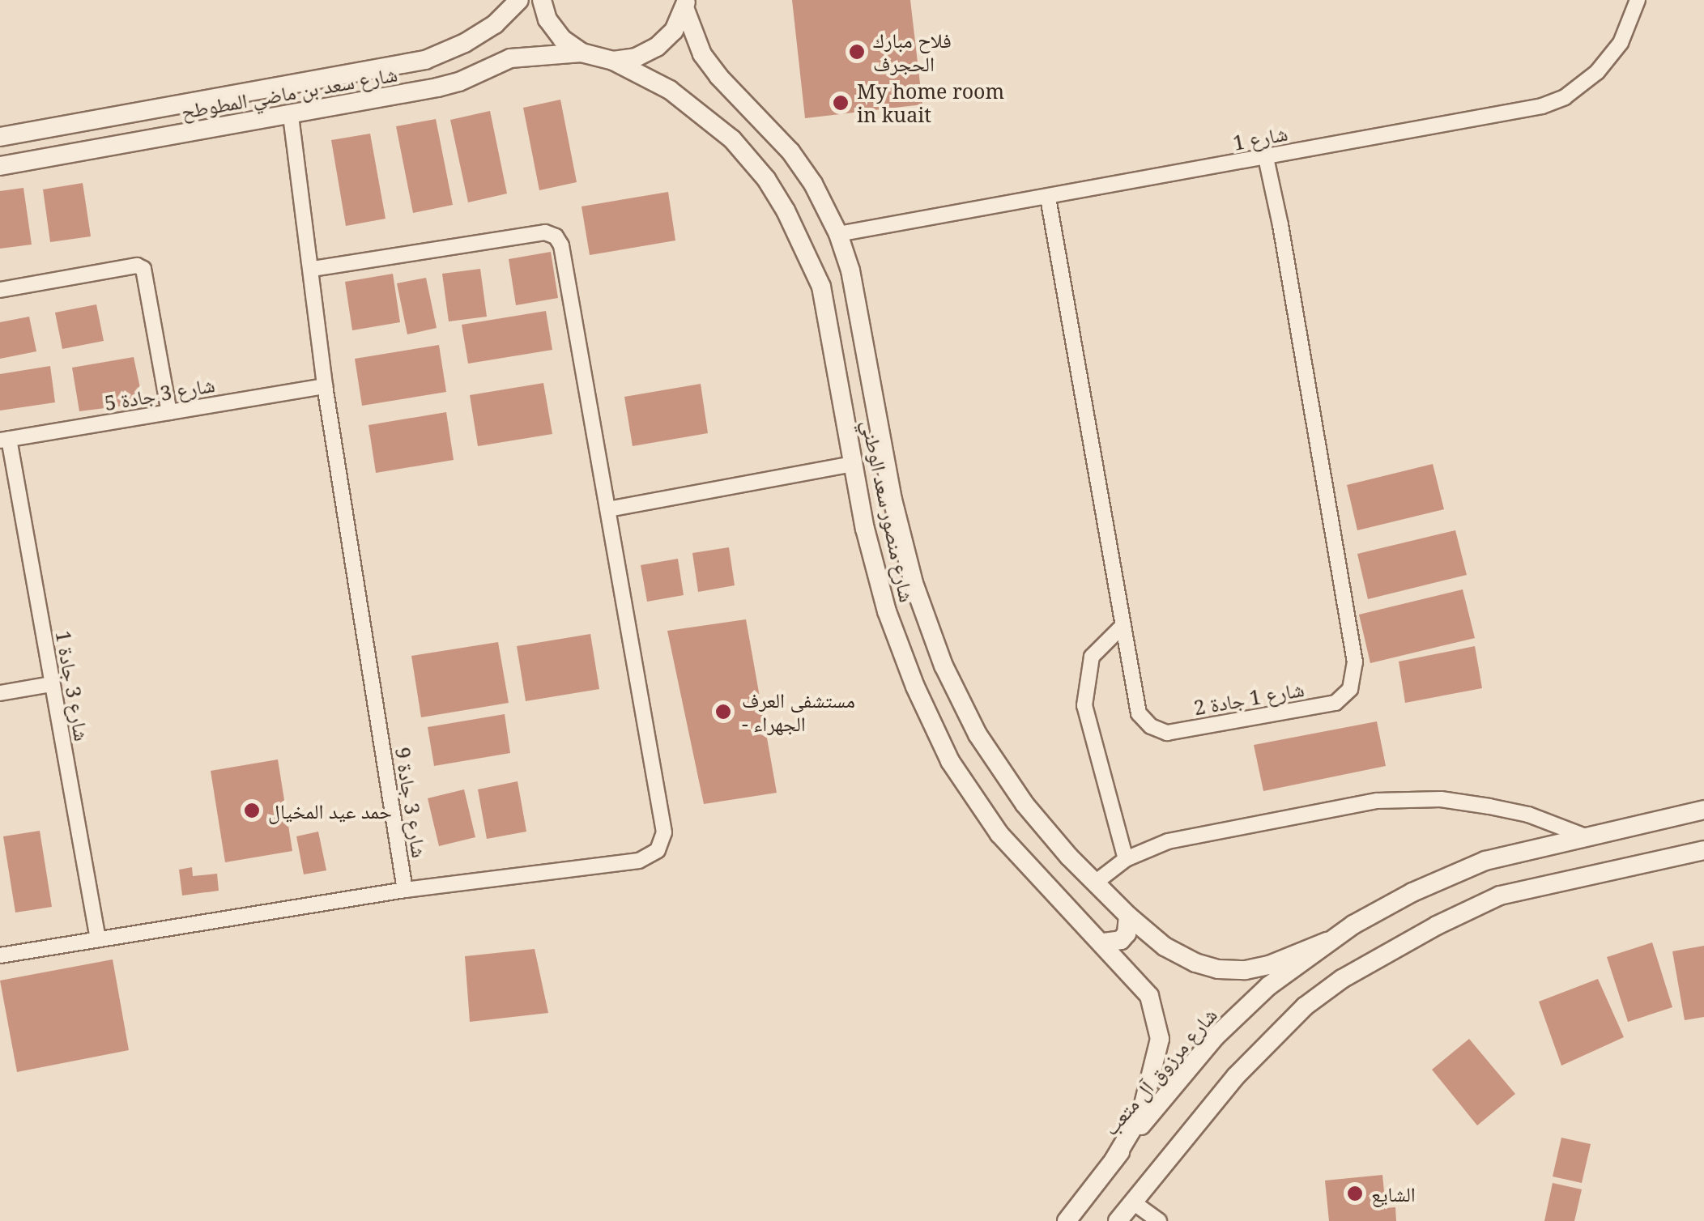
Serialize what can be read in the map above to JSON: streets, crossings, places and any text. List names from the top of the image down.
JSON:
{
  "streets": {
    "street": [
      "شارع سعد بن ماضي المطوطح",
      "شارع 1",
      "شارع 3 جادة 5",
      "شارع منصور سعد الوطني",
      "شارع 3 جادة 1",
      "شارع 1 جادة 2",
      "شارع 3 جادة 9",
      "شارع مرزوق آل متعب"
    ]
  },
  "crossings": [
    ["شارع سعد بن ماضي المطوطح", "شارع منصور سعد الوطني"],
    ["شارع سعد بن ماضي المطوطح", "شارع 3 جادة 9"],
    ["شارع 1", "شارع منصور سعد الوطني"],
    ["شارع 1", "شارع 1 جادة 2"],
    ["شارع 3 جادة 5", "شارع 3 جادة 1"],
    ["شارع 3 جادة 5", "شارع 3 جادة 9"],
    ["شارع منصور سعد الوطني", "شارع مرزوق آل متعب"]
  ],
  "places": [
    "فلاح مبارك الحجرف",
    "My home room in kuait",
    "مستشفى العرف - الجهراء",
    "حمد عيد المخيال",
    "الشايع"
  ]
}
